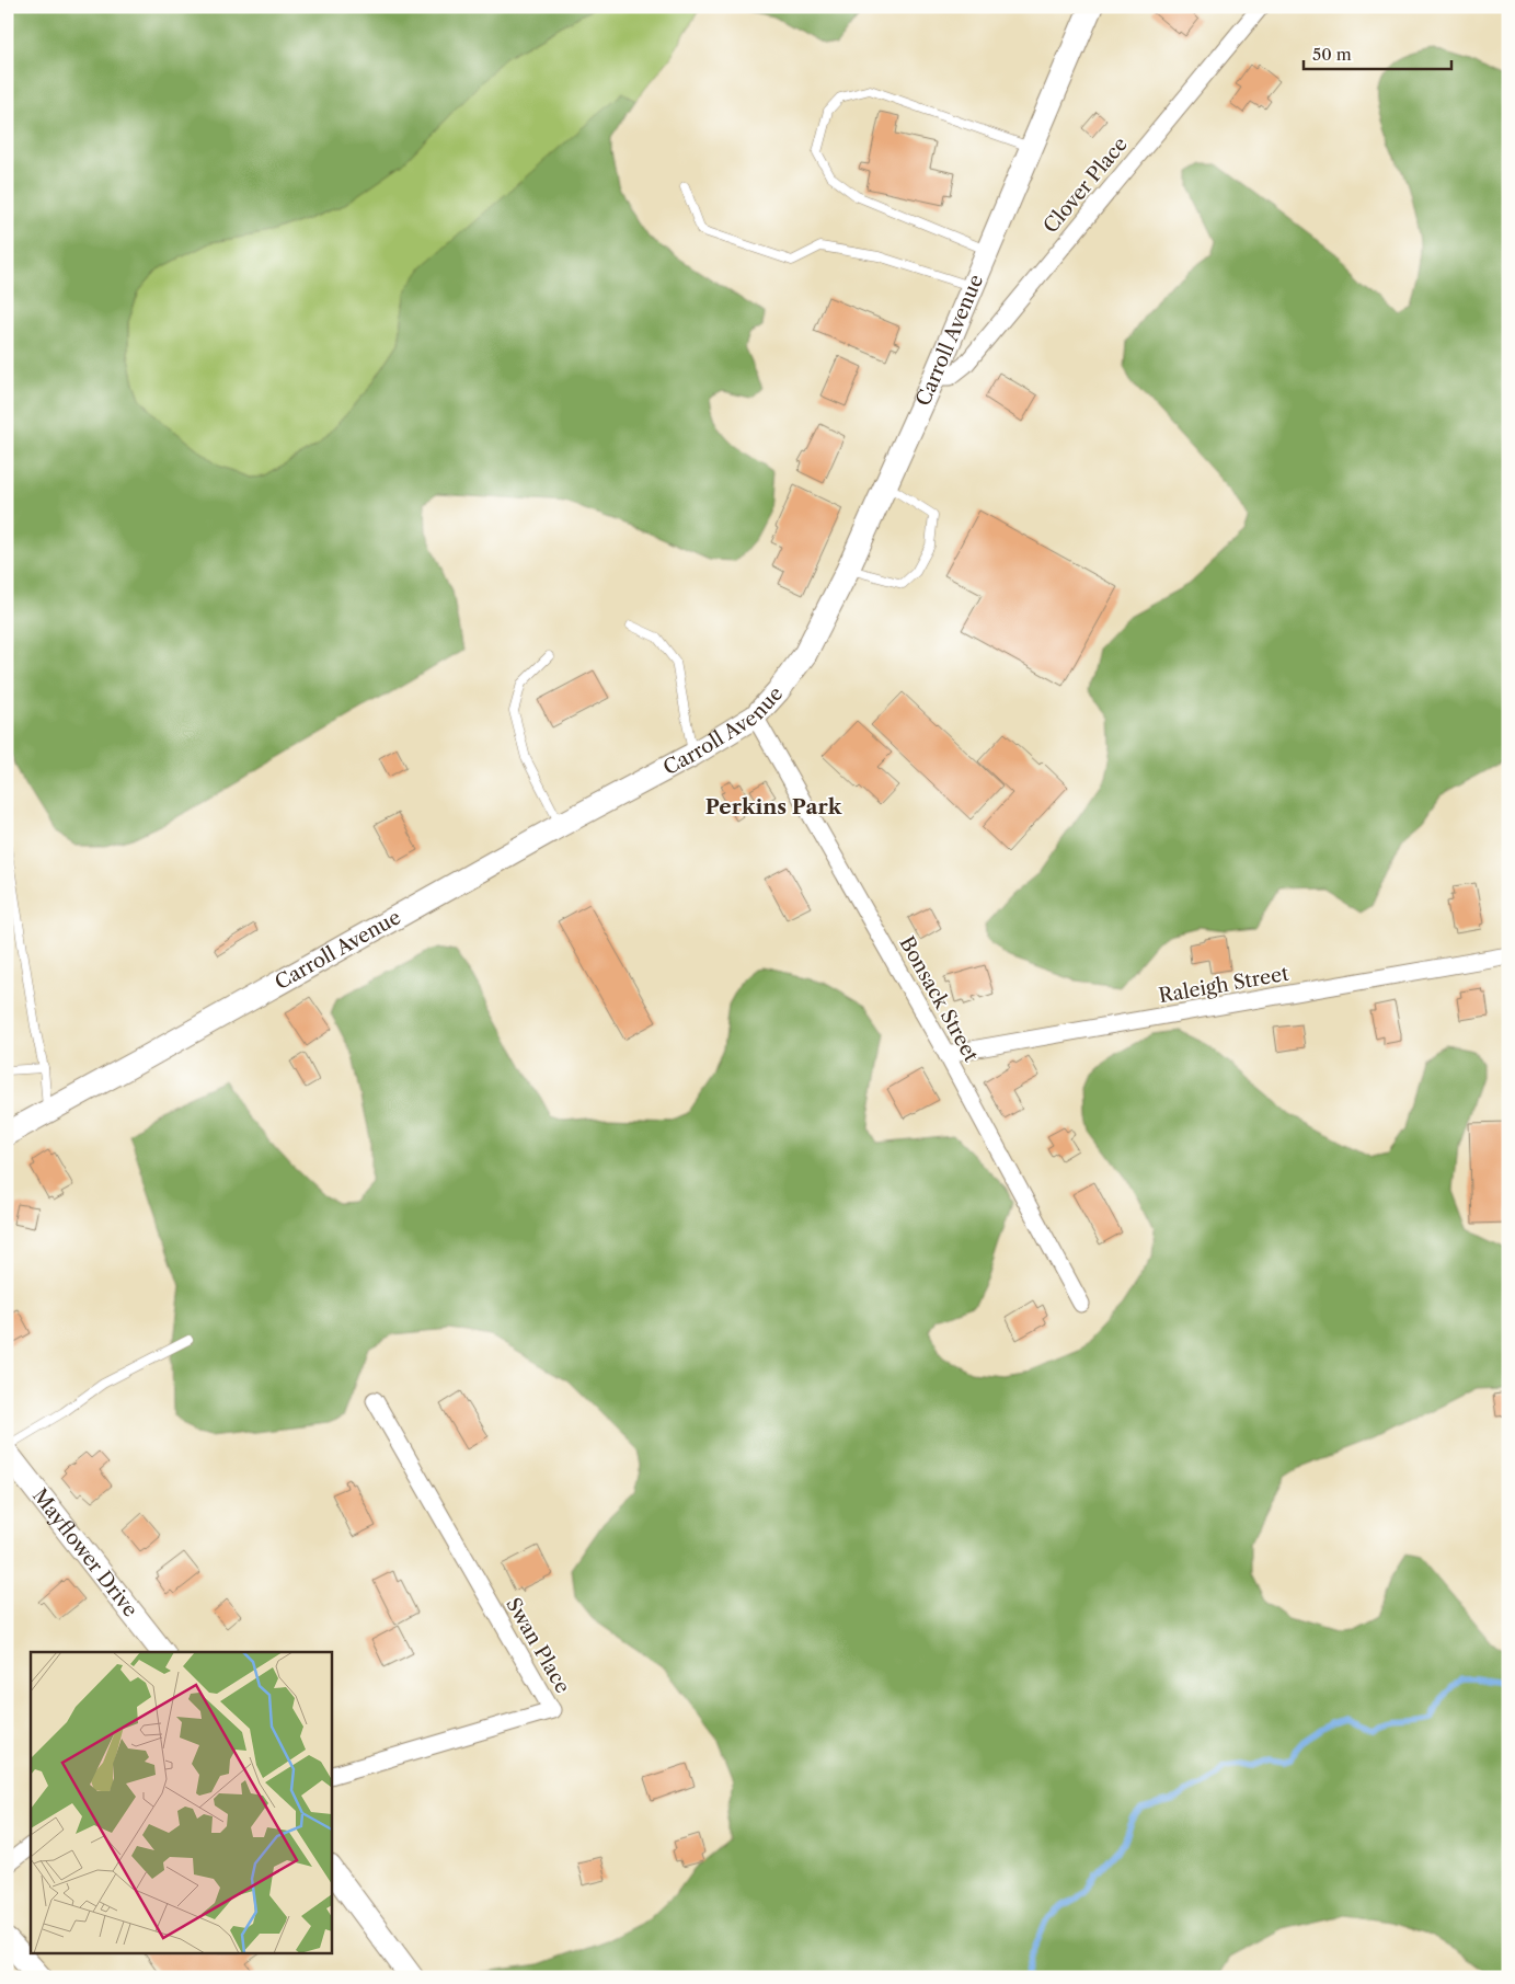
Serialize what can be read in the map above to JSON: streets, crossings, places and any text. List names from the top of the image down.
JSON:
{
  "streets": {
    "street": [
      "Clover Place",
      "Carroll Avenue",
      "Raleigh Street",
      "Bonsack Street",
      "Mayflower Drive",
      "Swan Place"
    ]
  },
  "crossings": [
    ["Clover Place", "Carroll Avenue"],
    ["Carroll Avenue", "Bonsack Street"],
    ["Raleigh Street", "Bonsack Street"]
  ],
  "districts": ["Perkins Park"],
  "scale_bar": "50 m"
}
